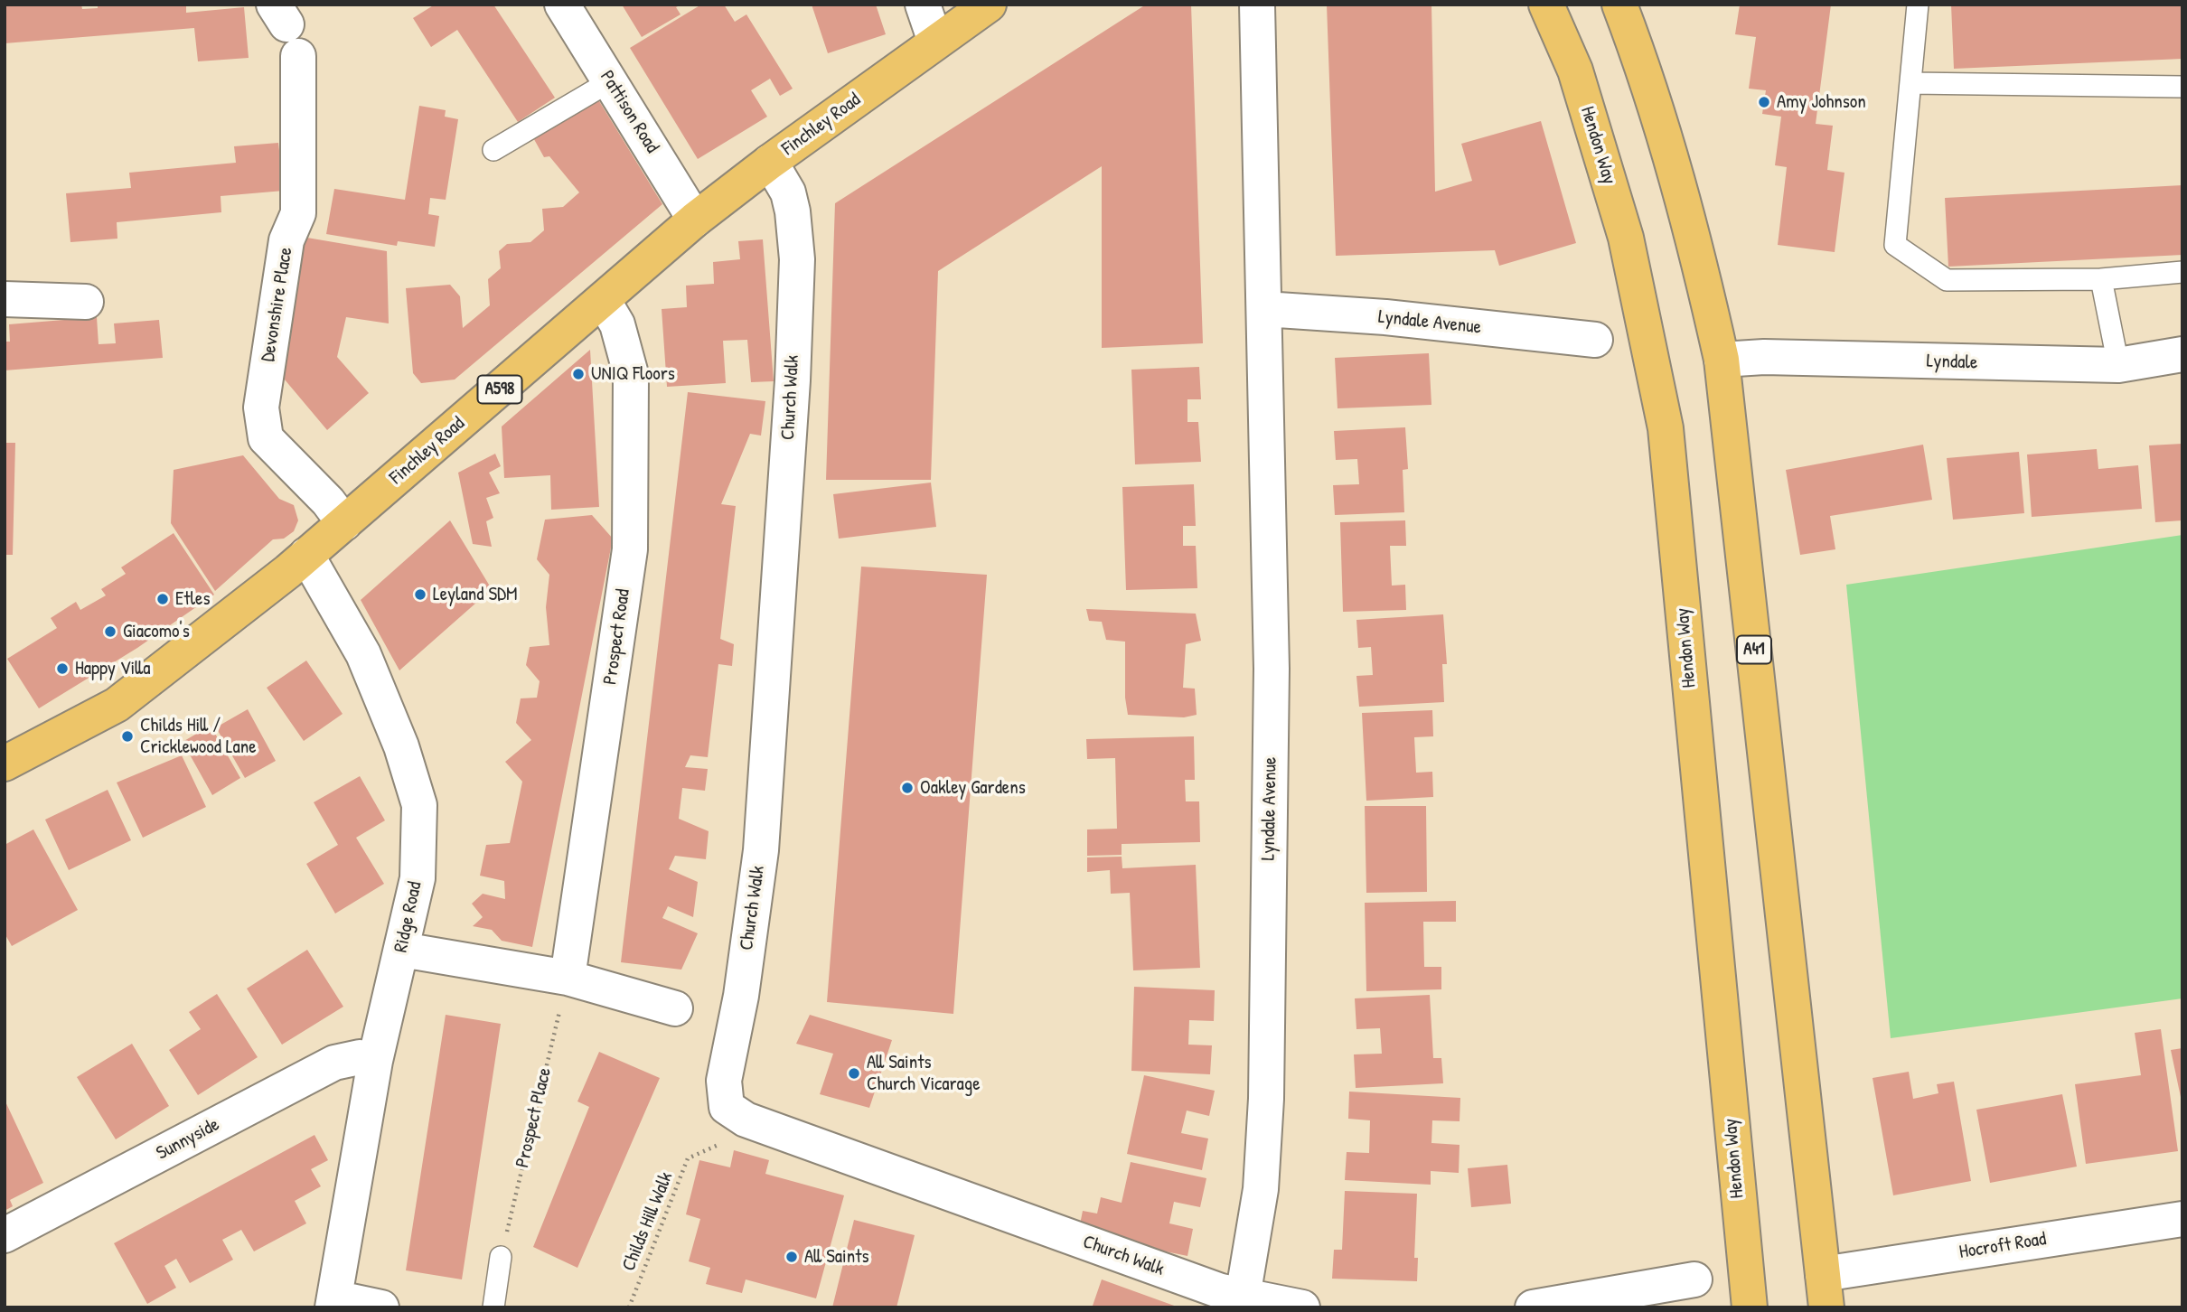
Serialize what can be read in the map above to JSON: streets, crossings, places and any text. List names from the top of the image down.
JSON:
{
  "streets": {
    "main road": [
      "Finchley Road",
      "Hendon Way",
      "A598",
      "A41"
    ],
    "street": [
      "Pattison Road",
      "Devonshire Place",
      "Lyndale Avenue",
      "Lyndale",
      "Church Walk",
      "Prospect Road",
      "Ridge Road",
      "Sunnyside",
      "Hocroft Road"
    ],
    "path": ["Prospect Place", "Childs Hill Walk"]
  },
  "crossings": [
    ["Pattison Road", "Finchley Road"],
    ["Finchley Road", "Devonshire Place"],
    ["Finchley Road", "Church Walk"],
    ["Finchley Road", "Prospect Road"],
    ["Finchley Road", "Ridge Road"],
    ["Lyndale Avenue", "Church Walk"],
    ["Lyndale", "A41"],
    ["Prospect Road", "Prospect Place"],
    ["A41", "Hocroft Road"],
    ["Ridge Road", "Sunnyside"]
  ],
  "places": [
    "Amy Johnson",
    "UNIQ Floors",
    "Leyland SDM",
    "Etles",
    "Giacomo's",
    "Happy Villa",
    "Childs Hill / Cricklewood Lane",
    "Oakley Gardens",
    "All Saints Church Vicarage",
    "All Saints"
  ]
}
